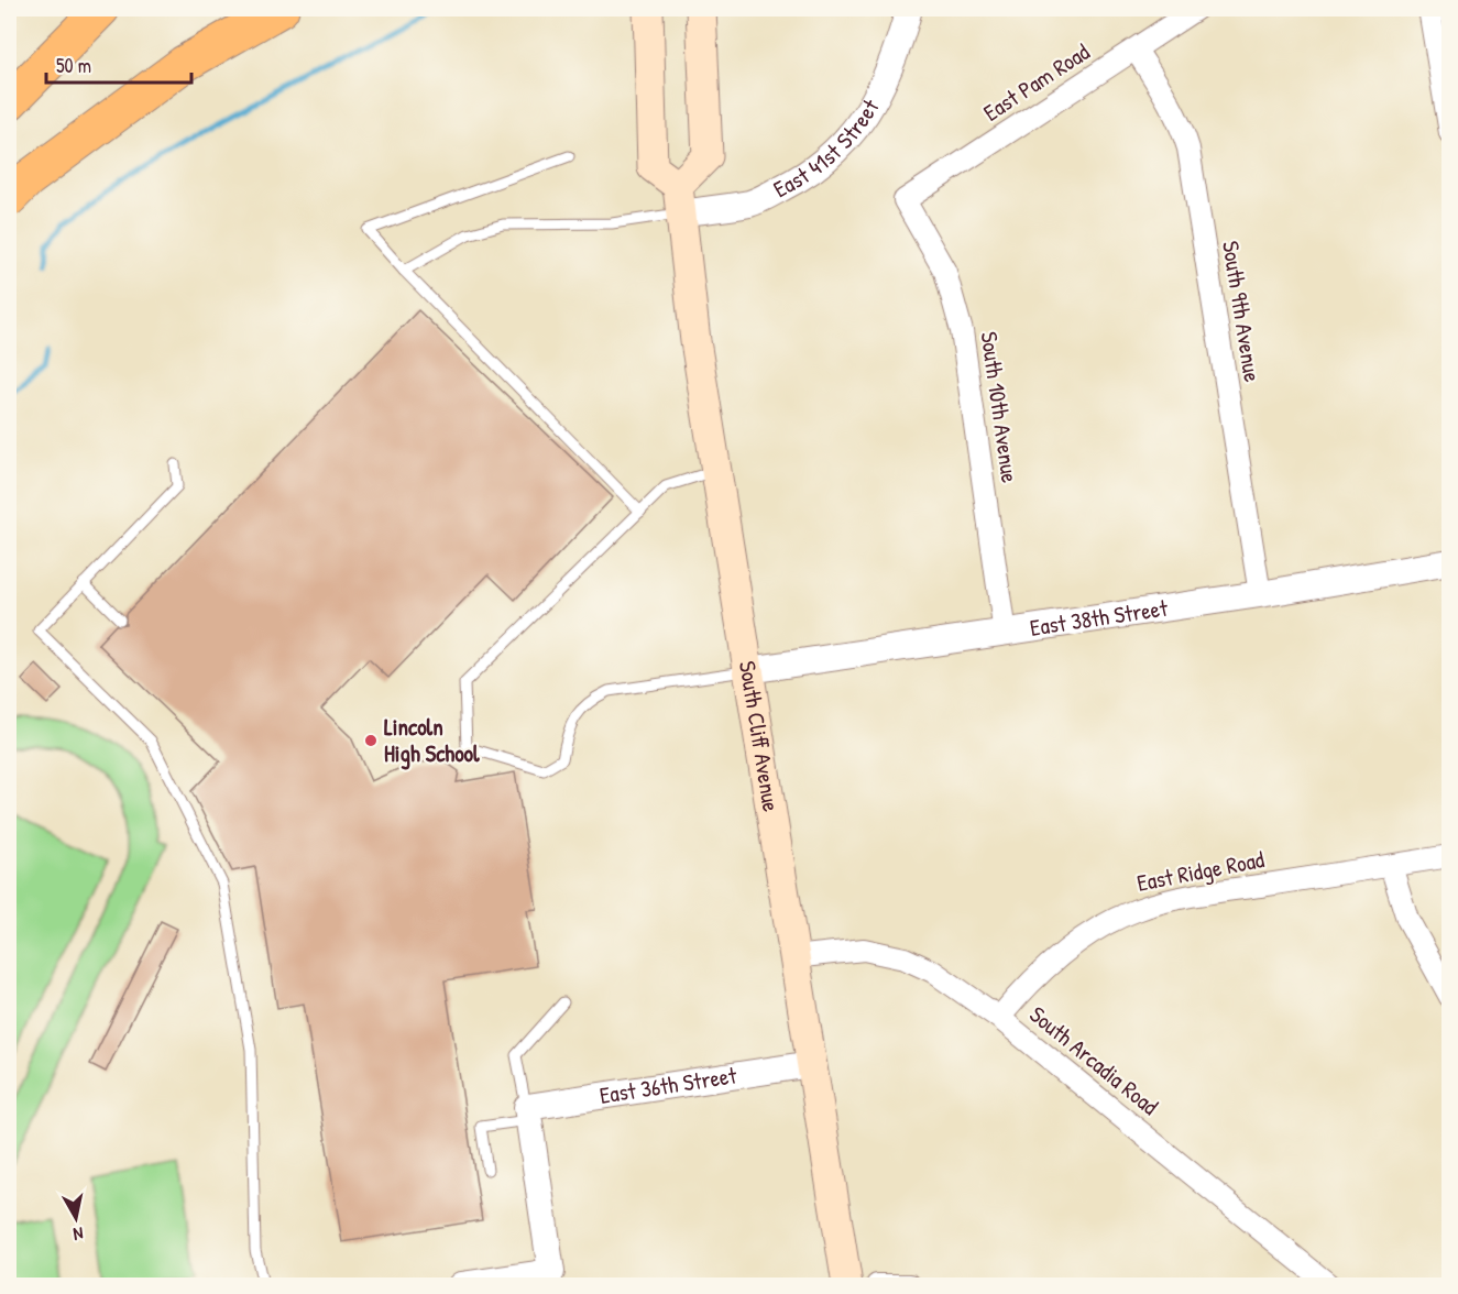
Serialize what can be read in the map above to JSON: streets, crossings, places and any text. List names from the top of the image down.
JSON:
{
  "streets": {
    "main road": ["South Cliff Avenue"],
    "street": [
      "East Pam Road",
      "East 41st Street",
      "South 9th Avenue",
      "South 10th Avenue",
      "East 38th Street",
      "East Ridge Road",
      "South Arcadia Road",
      "East 36th Street"
    ]
  },
  "crossings": [
    ["East Pam Road", "South 9th Avenue"],
    ["East Pam Road", "South 10th Avenue"],
    ["East 41st Street", "South Cliff Avenue"],
    ["South 9th Avenue", "East 38th Street"],
    ["South 10th Avenue", "East 38th Street"],
    ["East 38th Street", "South Cliff Avenue"],
    ["South Cliff Avenue", "South Arcadia Road"],
    ["South Cliff Avenue", "East 36th Street"],
    ["East Ridge Road", "South Arcadia Road"]
  ],
  "places": ["Lincoln High School"],
  "scale_bar": "50 m",
  "north": "bottom"
}
